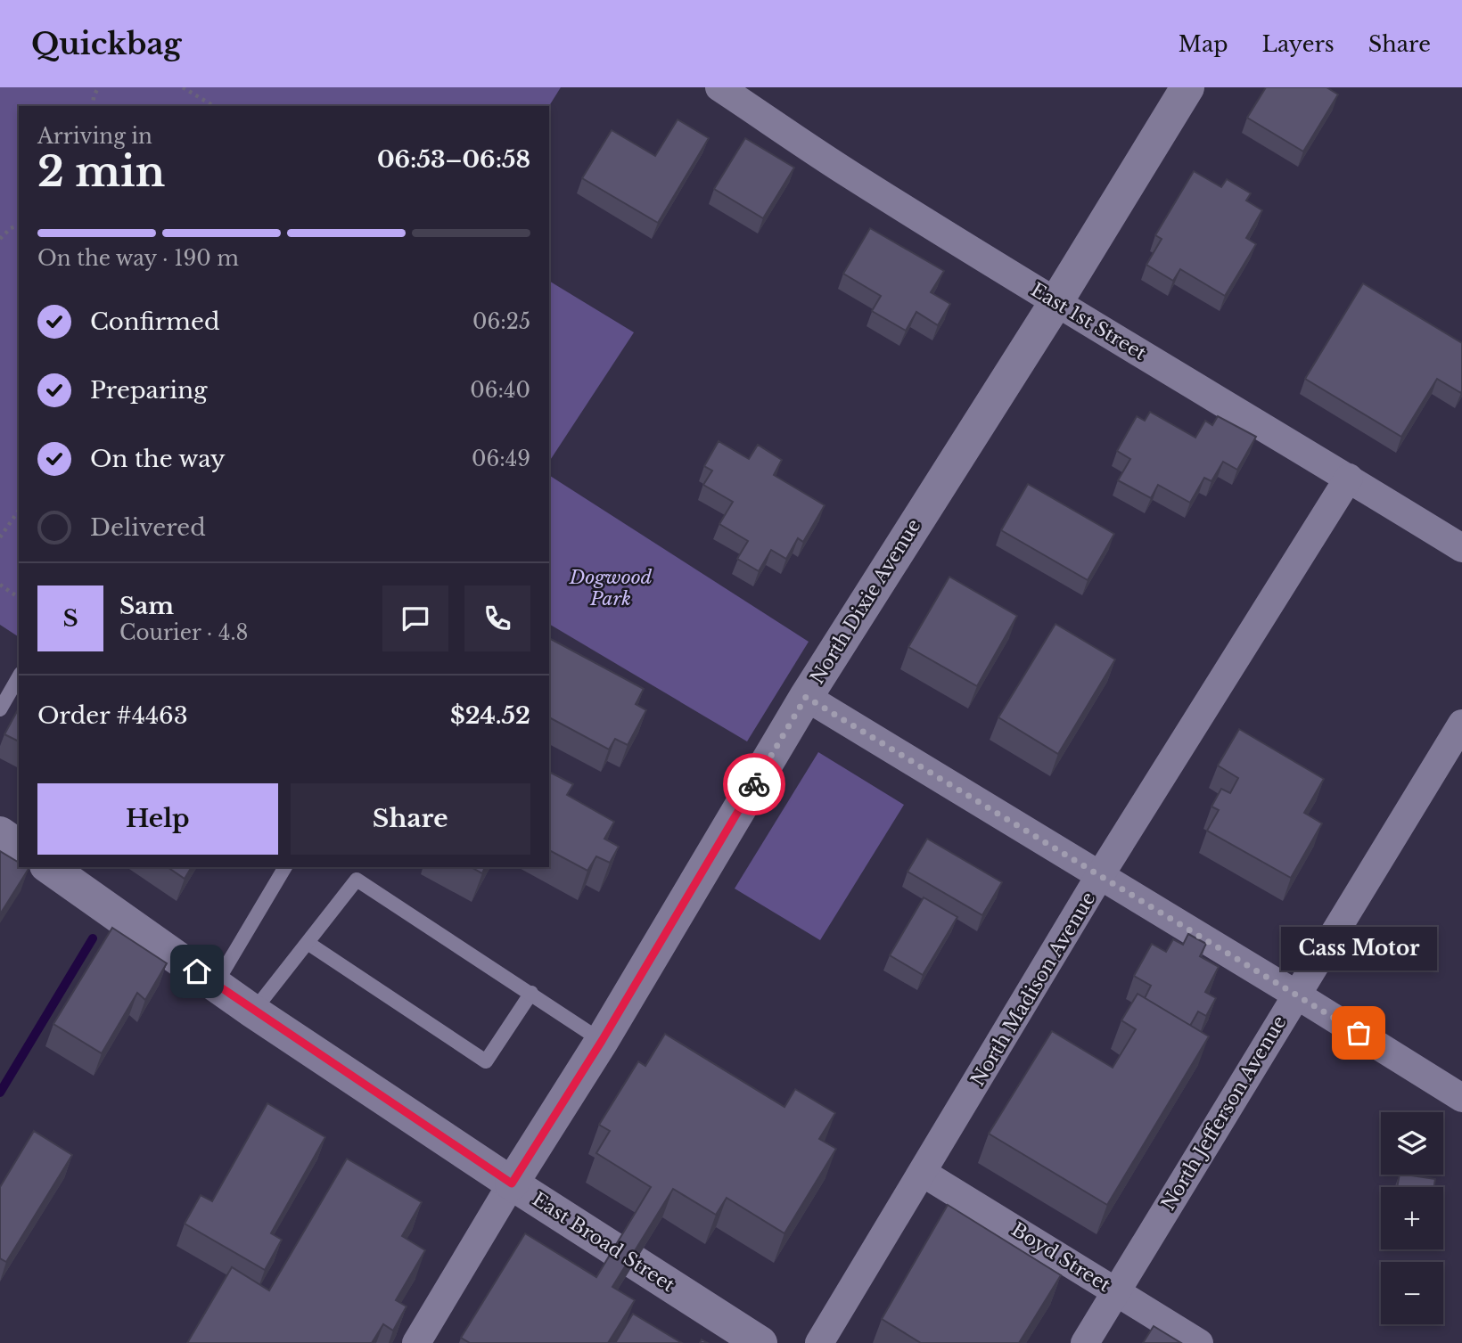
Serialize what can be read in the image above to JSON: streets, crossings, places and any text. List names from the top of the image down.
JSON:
{
  "streets": {
    "street": [
      "East 1st Street",
      "North Dixie Avenue",
      "North Madison Avenue",
      "North Jefferson Avenue",
      "East Broad Street",
      "Boyd Street"
    ]
  },
  "crossings": [
    ["East 1st Street", "North Dixie Avenue"],
    ["East 1st Street", "North Madison Avenue"],
    ["North Dixie Avenue", "East Broad Street"],
    ["North Madison Avenue", "Boyd Street"],
    ["North Jefferson Avenue", "Boyd Street"]
  ],
  "parks": ["Dogwood Park"],
  "places": ["Cass Motor"],
  "page": {
    "header": "Quickbag",
    "nav": ["Map", "Layers", "Share"],
    "heading": ["2 min", "Arriving in", "06:53–06:58"],
    "panel": [
      "Sam",
      "Courier · 4.8",
      "Order #4463",
      "$24.52"
    ],
    "bar": "On the way · 190 m",
    "list": [
      ["Confirmed", "06:25"],
      ["Preparing", "06:40"],
      ["On the way", "06:49"],
      "Delivered"
    ],
    "round": "S",
    "buttons": ["Help", "Share"],
    "bubble": "Cass Motor",
    "map_buttons": ["+", "−"]
  }
}
